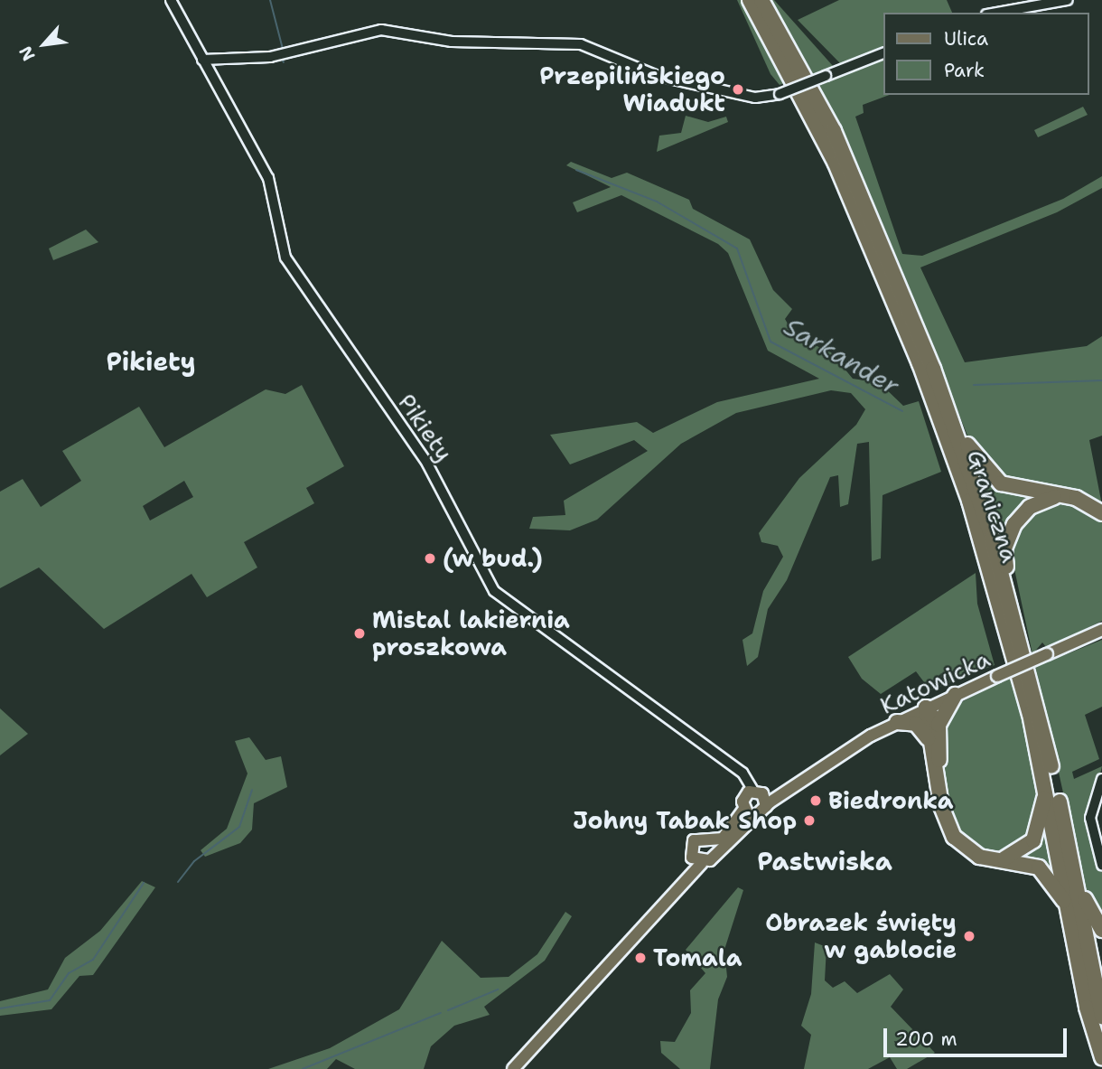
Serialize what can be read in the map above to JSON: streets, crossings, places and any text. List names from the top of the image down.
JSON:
{
  "streets": {
    "highway": ["Graniczna"],
    "main road": ["Katowicka"],
    "street": ["Pikiety"]
  },
  "districts": ["Pikiety", "Pastwiska"],
  "water": ["Sarkander"],
  "places": [
    "Przepilińskiego Wiadukt",
    "(w bud.)",
    "Mistal lakiernia proszkowa",
    "Biedronka",
    "Johny Tabak Shop",
    "Obrazek święty w gablocie",
    "Tomala"
  ],
  "legend": ["Ulica", "Park"],
  "scale_bar": "200 m",
  "north": "bottom left"
}
